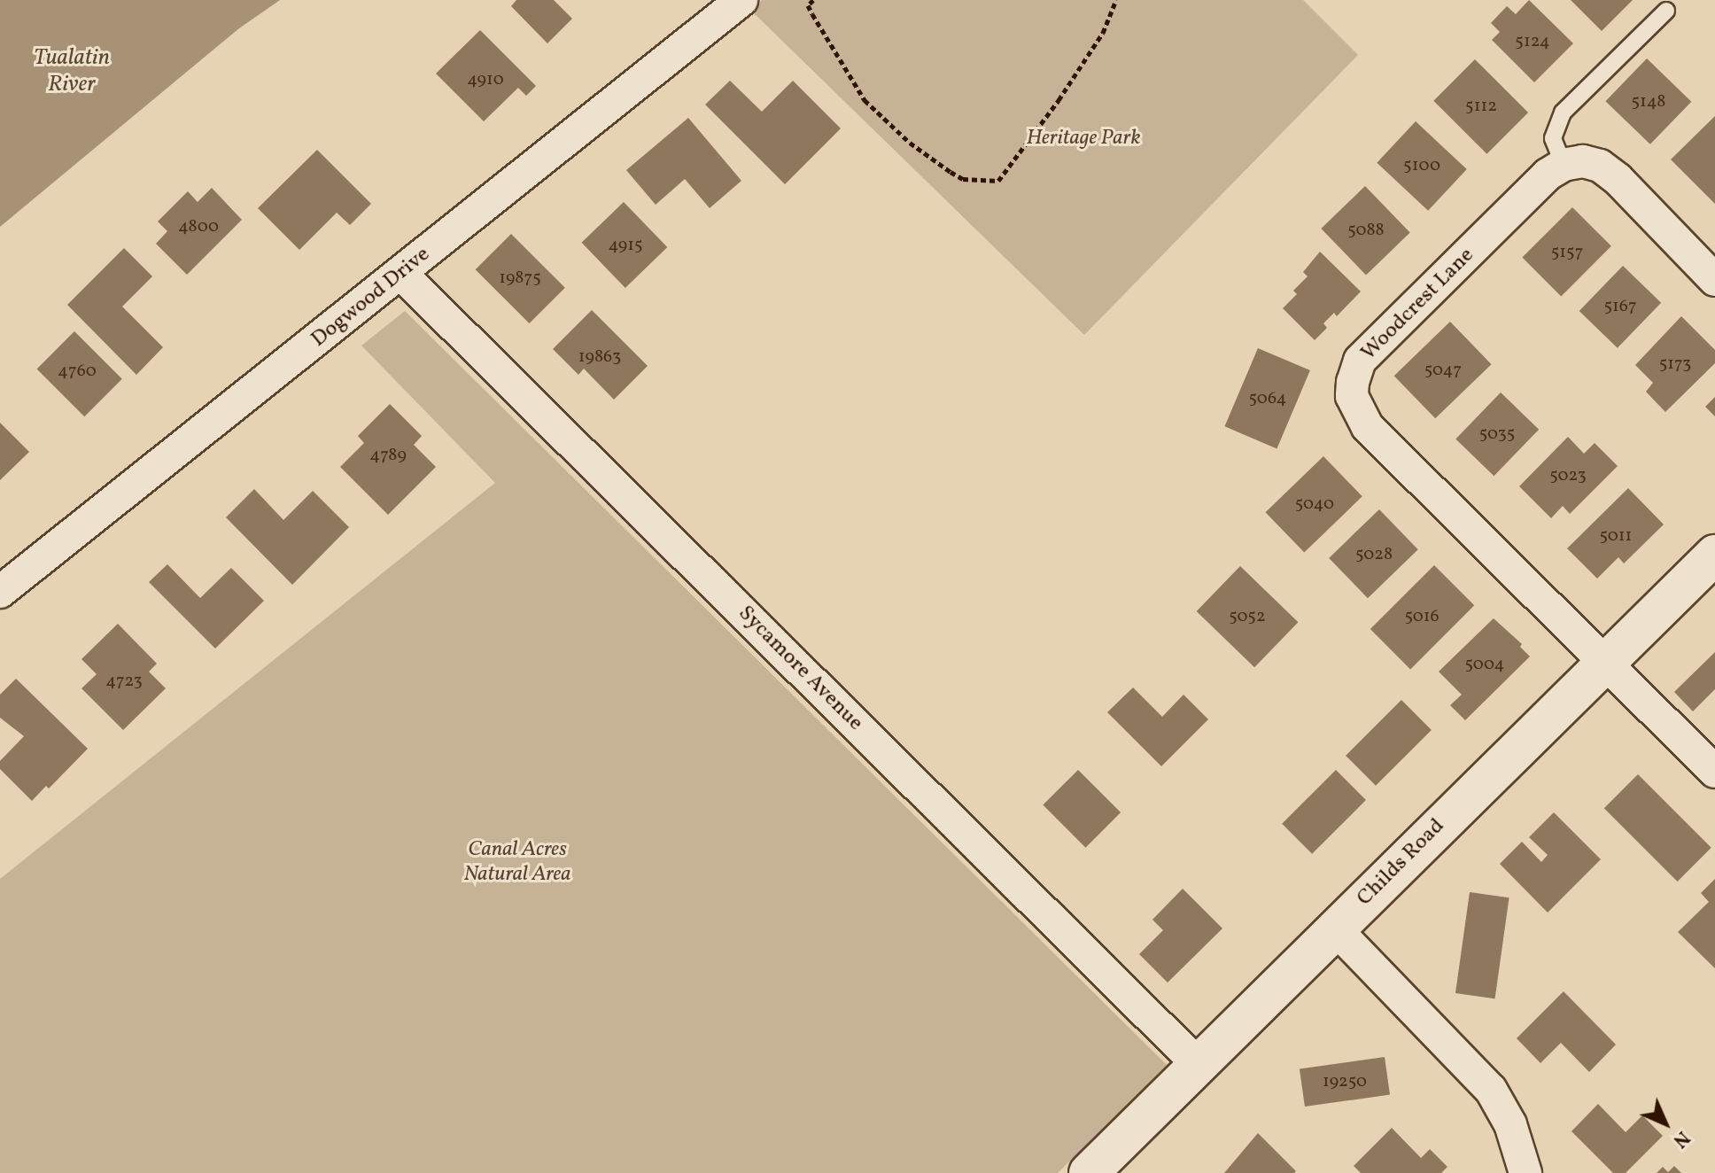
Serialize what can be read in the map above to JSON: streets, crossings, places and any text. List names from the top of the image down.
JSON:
{
  "streets": {
    "street": [
      "Dogwood Drive",
      "Woodcrest Lane",
      "Sycamore Avenue",
      "Childs Road"
    ]
  },
  "crossings": [
    ["Dogwood Drive", "Sycamore Avenue"],
    ["Woodcrest Lane", "Childs Road"],
    ["Sycamore Avenue", "Childs Road"]
  ],
  "water": ["Tualatin River"],
  "parks": ["Heritage Park", "Canal Acres Natural Area"],
  "house_numbers": [
    "5124",
    "4910",
    "5148",
    "5112",
    "5100",
    "4800",
    "5088",
    "4915",
    "5157",
    "19875",
    "5167",
    "19863",
    "5173",
    "5047",
    "4760",
    "5064",
    "5035",
    "4789",
    "5023",
    "5040",
    "5011",
    "5028",
    "5052",
    "5016",
    "5004",
    "4723",
    "19250"
  ],
  "north": "bottom right"
}
